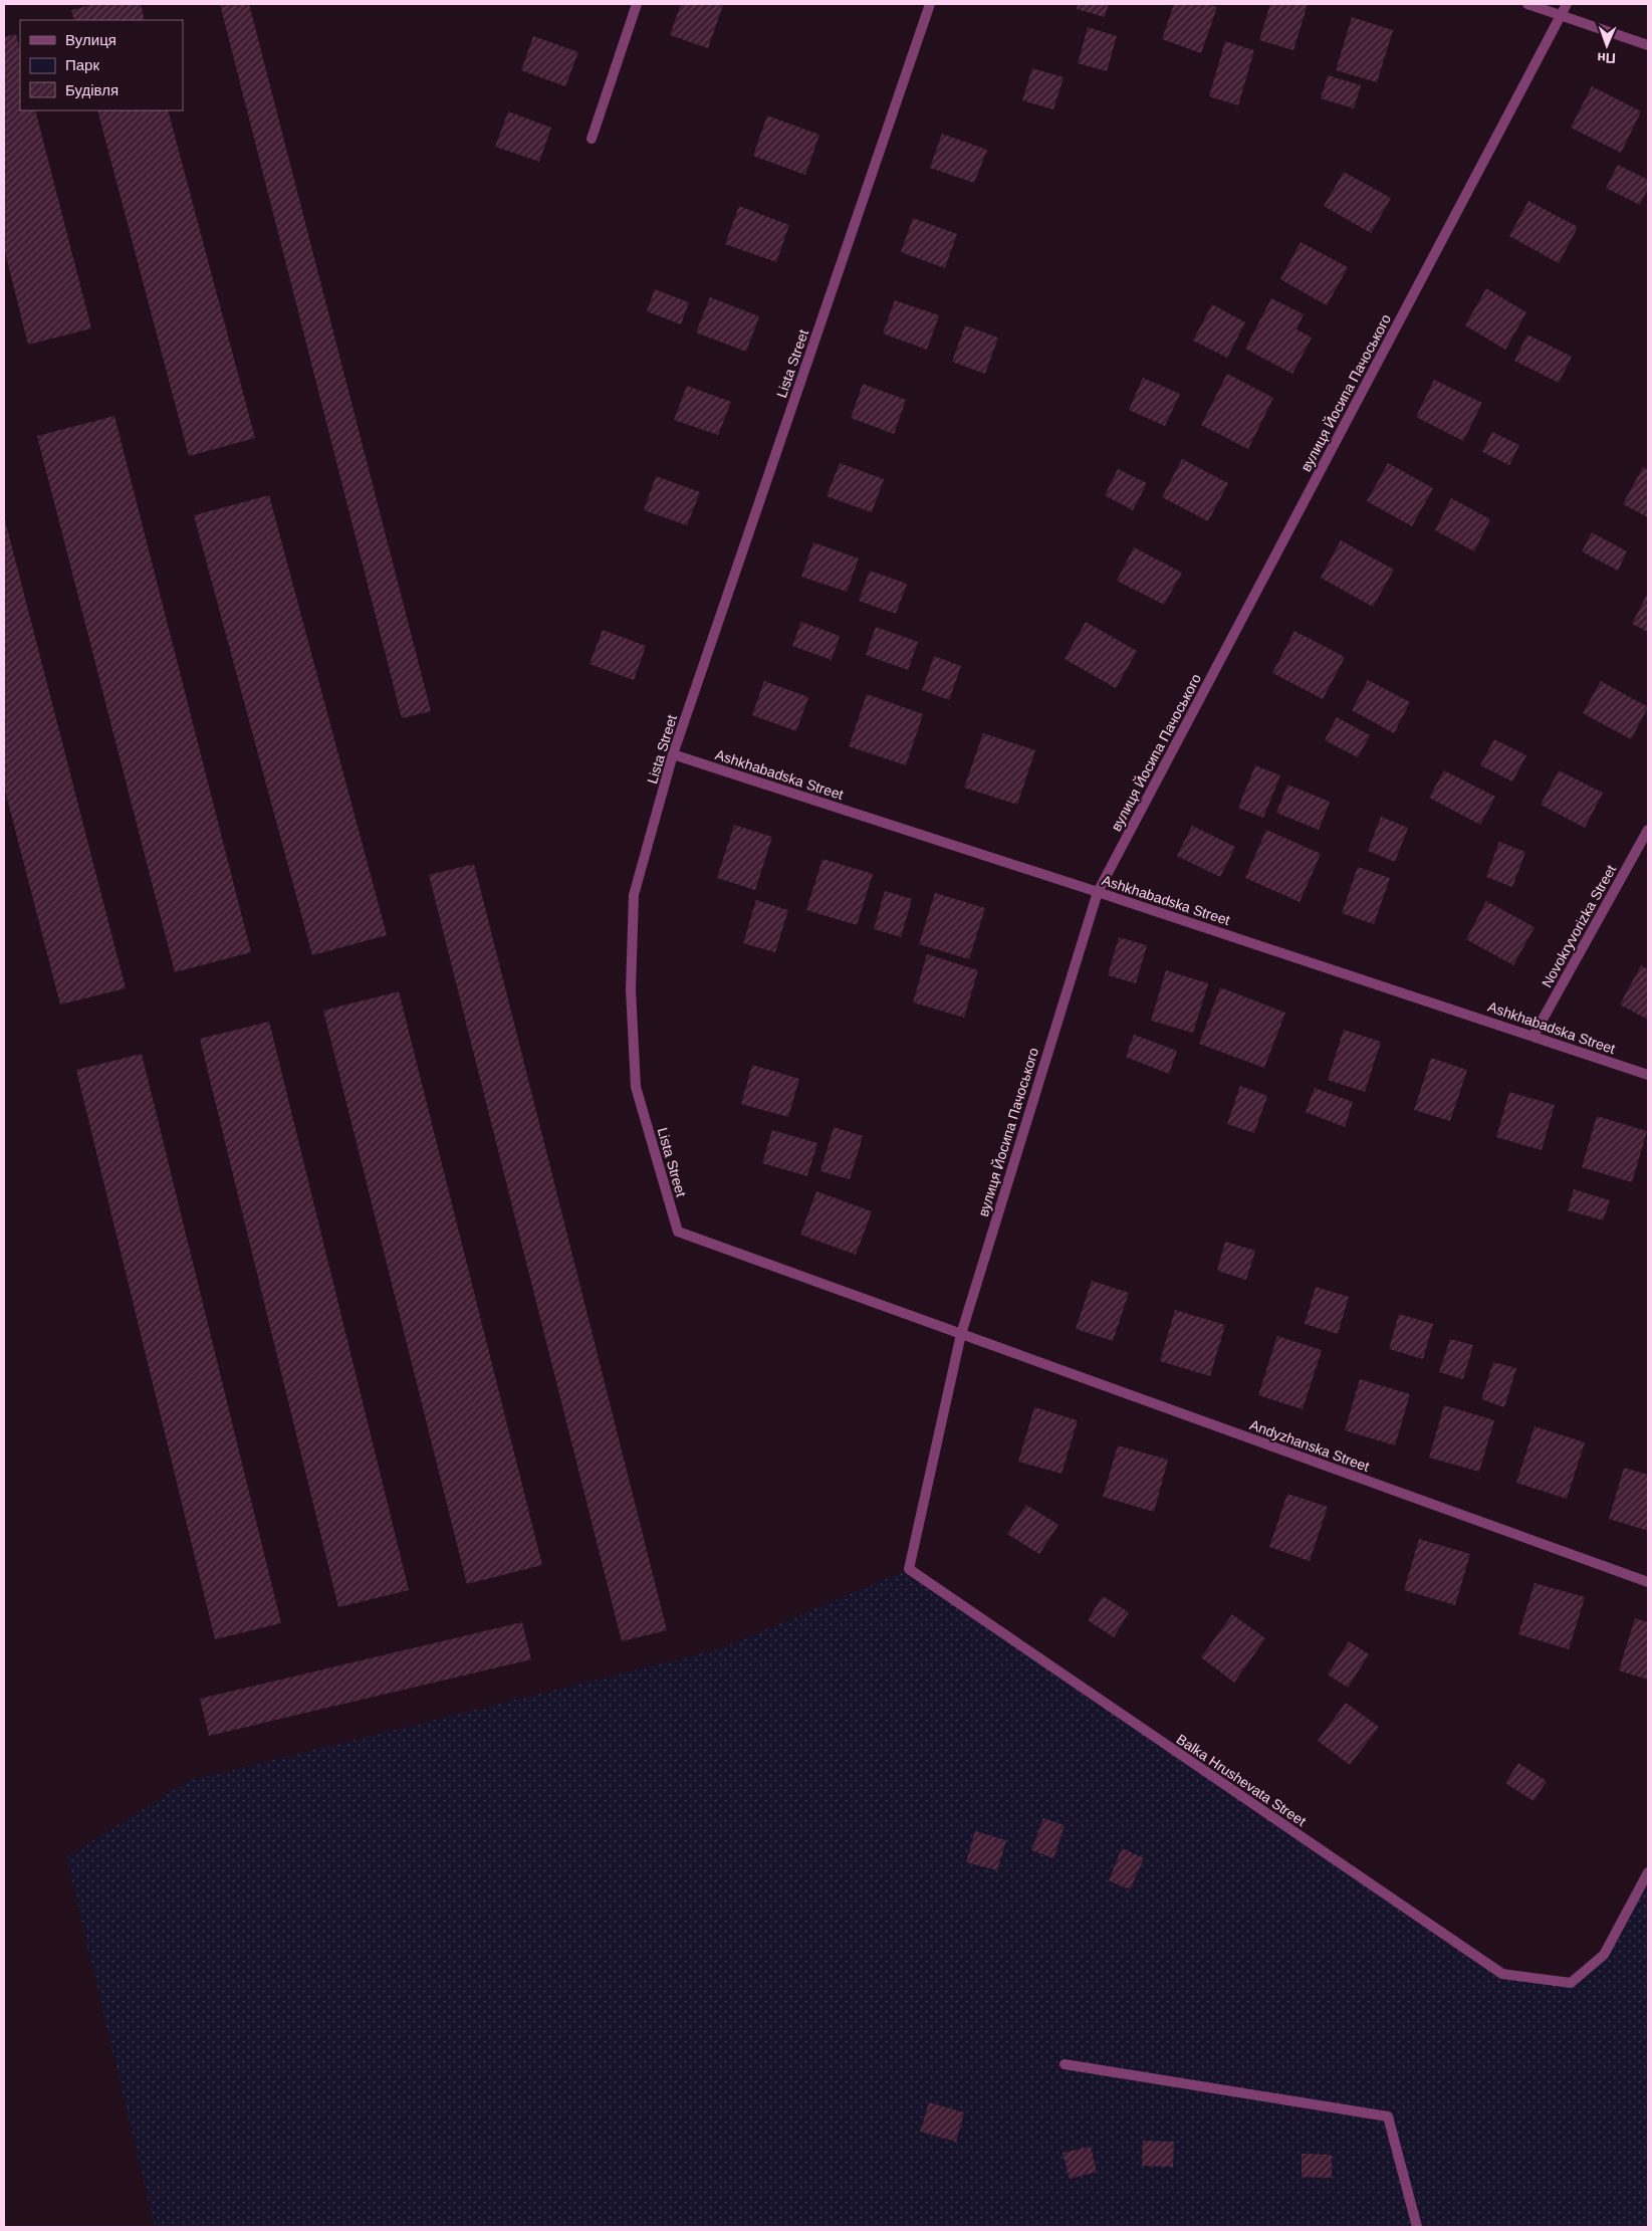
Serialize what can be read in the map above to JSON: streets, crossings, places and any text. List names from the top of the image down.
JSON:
{
  "streets": {
    "street": [
      "Lista Street",
      "вулиця Йосипа Пачоського",
      "Ashkhabadska Street",
      "Novokryvorizka Street",
      "Andyzhanska Street",
      "Balka Hrushevata Street"
    ]
  },
  "crossings": [
    ["Lista Street", "вулиця Йосипа Пачоського"],
    ["Lista Street", "Ashkhabadska Street"],
    ["Lista Street", "Andyzhanska Street"],
    ["вулиця Йосипа Пачоського", "Ashkhabadska Street"],
    ["вулиця Йосипа Пачоського", "Andyzhanska Street"],
    ["вулиця Йосипа Пачоського", "Balka Hrushevata Street"],
    ["Ashkhabadska Street", "Novokryvorizka Street"]
  ],
  "legend": ["Вулиця", "Парк", "Будівля"],
  "north": "bottom"
}
